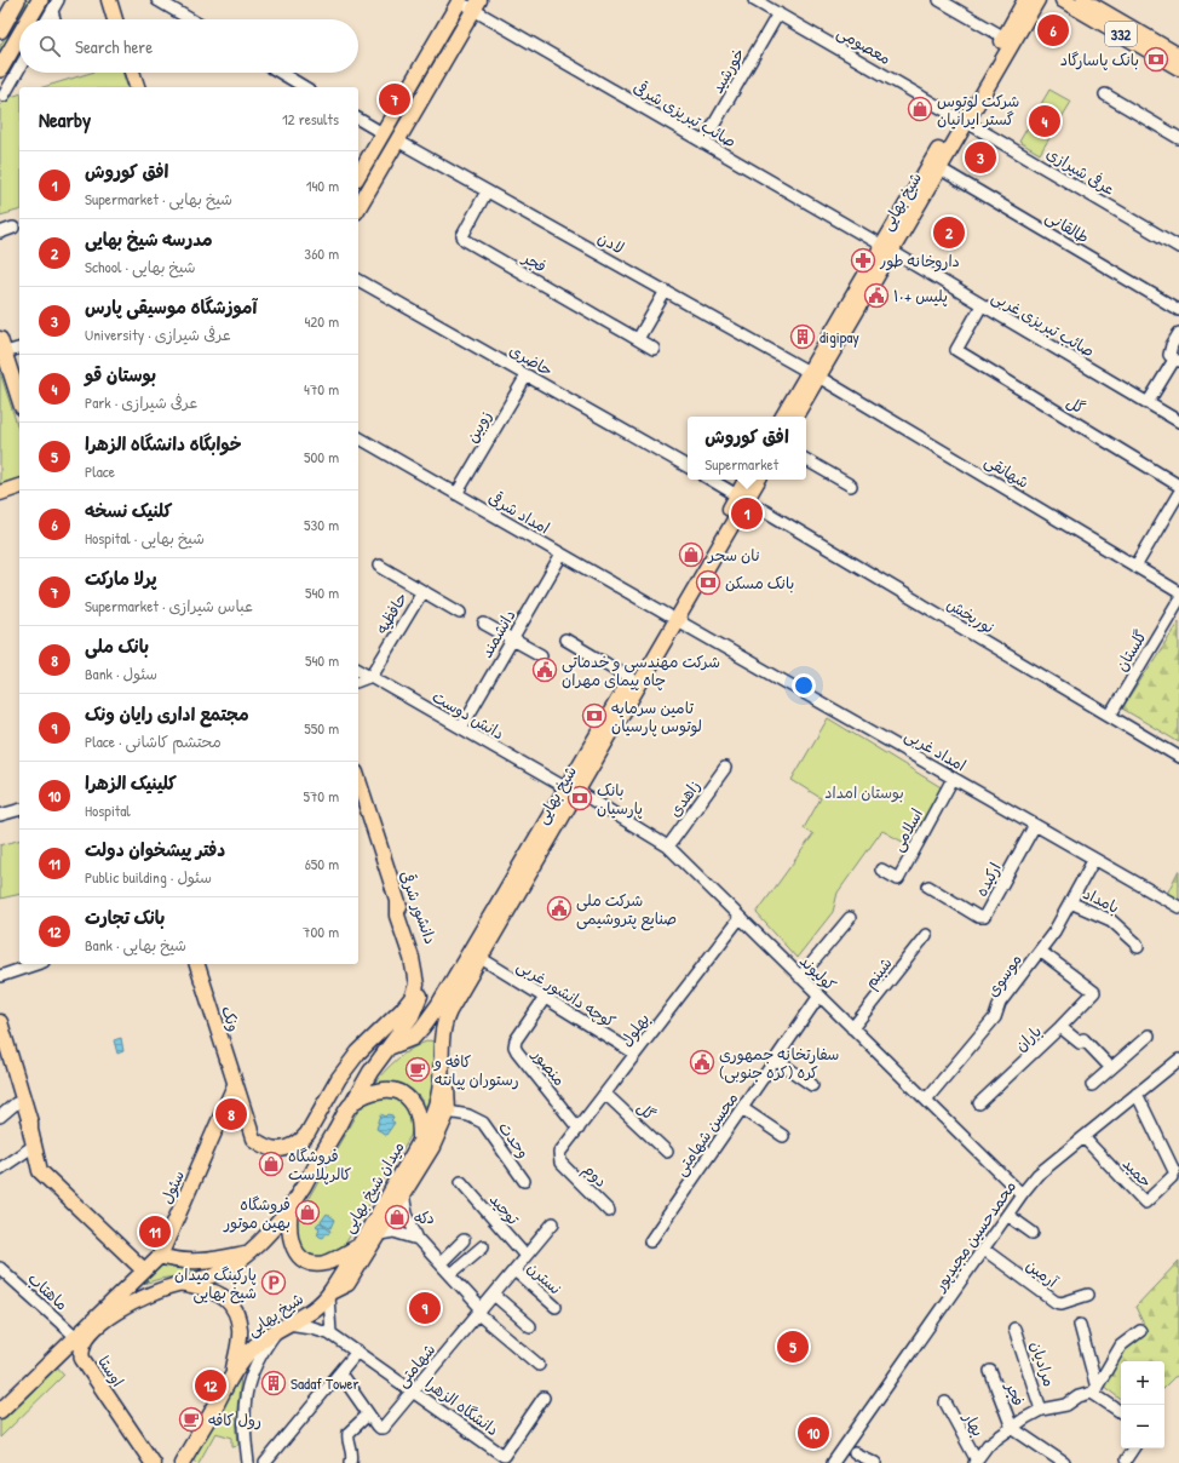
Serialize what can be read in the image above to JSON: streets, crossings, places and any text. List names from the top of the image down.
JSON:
{
  "streets": {
    "main road": [
      "332",
      "شیخ بهایی",
      "دانشور شرقی",
      "ونک",
      "سئول",
      "میدان شیخ بهایی",
      "اوستا"
    ],
    "street": [
      "معصومی",
      "خورشید",
      "صائب تبریزی شرقی",
      "عرفی شیرازی",
      "طالقانی",
      "لادن",
      "فجر",
      "صائب تبریزی غربی",
      "حاضری",
      "گل",
      "زوبین",
      "شهانقی",
      "امداد شرقی",
      "حافظیه",
      "نوربخش",
      "دانشمند",
      "گلستان",
      "دانش دوست",
      "امداد غربی",
      "زاهدی",
      "اسلامی",
      "ارکیده",
      "بامداد",
      "کولیوند",
      "شبنم",
      "موسوی",
      "کوچه دانشور غربی",
      "بهلول",
      "باران",
      "منصور",
      "محسن شهامتی",
      "وحدت",
      "حمید",
      "دوم",
      "توحید",
      "محمدحسین مجیدپور",
      "آرمین",
      "نسترن",
      "ماهتاب",
      "مرادیان",
      "شهامتی",
      "دانشگاه الزهرا",
      "بهار"
    ]
  },
  "crossings": [
    ["معصومی", "خورشید"],
    ["معصومی", "عرفی شیرازی"],
    ["معصومی", "شیخ بهایی"],
    ["خورشید", "صائب تبریزی شرقی"],
    ["صائب تبریزی شرقی", "شیخ بهایی"],
    ["صائب تبریزی شرقی", "صائب تبریزی غربی"],
    ["عرفی شیرازی", "شیخ بهایی"],
    ["شیخ بهایی", "طالقانی"],
    ["شیخ بهایی", "لادن"],
    ["شیخ بهایی", "صائب تبریزی غربی"],
    ["شیخ بهایی", "شهانقی"],
    ["شیخ بهایی", "امداد شرقی"],
    ["شیخ بهایی", "نوربخش"],
    ["شیخ بهایی", "دانش دوست"],
    ["شیخ بهایی", "امداد غربی"],
    ["شیخ بهایی", "دانشور شرقی"],
    ["شیخ بهایی", "کولیوند"],
    ["شیخ بهایی", "کوچه دانشور غربی"],
    ["شیخ بهایی", "میدان شیخ بهایی"],
    ["شیخ بهایی", "دانشگاه الزهرا"],
    ["لادن", "فجر"],
    ["لادن", "شهانقی"],
    ["صائب تبریزی غربی", "گل"],
    ["حاضری", "زوبین"],
    ["گل", "بهلول"],
    ["زوبین", "امداد شرقی"],
    ["امداد شرقی", "دانشمند"],
    ["امداد شرقی", "امداد غربی"],
    ["حافظیه", "دانش دوست"],
    ["نوربخش", "گلستان"],
    ["دانشمند", "دانش دوست"],
    ["دانش دوست", "کولیوند"],
    ["امداد غربی", "اسلامی"],
    ["امداد غربی", "ارکیده"],
    ["امداد غربی", "موسوی"],
    ["زاهدی", "کولیوند"],
    ["بامداد", "موسوی"],
    ["دانشور شرقی", "ونک"],
    ["کولیوند", "شبنم"],
    ["کولیوند", "موسوی"],
    ["کولیوند", "بهلول"],
    ["کولیوند", "محسن شهامتی"],
    ["کولیوند", "محمدحسین مجیدپور"],
    ["موسوی", "باران"],
    ["کوچه دانشور غربی", "بهلول"],
    ["کوچه دانشور غربی", "منصور"],
    ["ونک", "سئول"],
    ["بهلول", "منصور"],
    ["بهلول", "دوم"],
    ["حمید", "محمدحسین مجیدپور"],
    ["سئول", "میدان شیخ بهایی"],
    ["سئول", "ماهتاب"],
    ["سئول", "اوستا"],
    ["توحید", "شهامتی"],
    ["محمدحسین مجیدپور", "آرمین"],
    ["نسترن", "شهامتی"],
    ["شهامتی", "دانشگاه الزهرا"]
  ],
  "parks": ["بوستان امداد"],
  "places": {
    "bank": [
      "بانک پاسارگاد",
      "بانک مسکن",
      "تامین سرمایه لوتوس پارسیان",
      "بانک پارسیان"
    ],
    "shop": [
      "شرکت لوتوس گستر ایرانیان",
      "نان سحر",
      "فروشگاه کالرپلاست",
      "فروشگاه بهین موتور",
      "دکه"
    ],
    "pharmacy": ["داروخانه طور"],
    "public building": [
      "پلیس +۱۰",
      "شرکت مهندسی و خدماتی چاه پیمای مهران",
      "شرکت ملی صنایع پتروشیمی",
      "سفارتخانه جمهوری کره (کره جنوبی)"
    ],
    "building": ["digipay", "Sadaf Tower"],
    "cafe": ["کافه و رستوران پیانته", "رول کافه"],
    "parking": ["پارکینگ میدان شیخ بهایی"]
  },
  "page": {
    "pins": [
      "6",
      "7",
      "4",
      "3",
      "2",
      "1",
      "8",
      "11",
      "9",
      "5",
      "12",
      "10"
    ],
    "search": "Search here",
    "heading": ["Nearby", "12 results"],
    "list": [
      {
        "mark": "1",
        "name": "افق کوروش",
        "note": "Supermarket · شیخ بهایی",
        "value": "140 m"
      },
      {
        "mark": "2",
        "name": "مدرسه شیخ بهایی",
        "note": "School · شیخ بهایی",
        "value": "360 m"
      },
      {
        "mark": "3",
        "name": "آموزشگاه موسیقی پارس",
        "note": "University · عرفی شیرازی",
        "value": "420 m"
      },
      {
        "mark": "4",
        "name": "بوستان قو",
        "note": "Park · عرفی شیرازی",
        "value": "470 m"
      },
      {
        "mark": "5",
        "name": "خوابگاه دانشگاه الزهرا",
        "note": "Place",
        "value": "500 m"
      },
      {
        "mark": "6",
        "name": "کلنیک نسخه",
        "note": "Hospital · شیخ بهایی",
        "value": "530 m"
      },
      {
        "mark": "7",
        "name": "پرلا مارکت",
        "note": "Supermarket · عباس شیرازی",
        "value": "540 m"
      },
      {
        "mark": "8",
        "name": "بانک ملی",
        "note": "Bank · سئول",
        "value": "540 m"
      },
      {
        "mark": "9",
        "name": "مجتمع اداری رایان ونک",
        "note": "Place · محتشم کاشانی",
        "value": "550 m"
      },
      {
        "mark": "10",
        "name": "کلینیک الزهرا",
        "note": "Hospital",
        "value": "570 m"
      },
      {
        "mark": "11",
        "name": "دفتر پیشخوان دولت",
        "note": "Public building · سئول",
        "value": "650 m"
      },
      {
        "mark": "12",
        "name": "بانک تجارت",
        "note": "Bank · شیخ بهایی",
        "value": "700 m"
      }
    ],
    "popup": ["افق کوروش", "Supermarket"],
    "map_buttons": ["+", "−"]
  }
}
